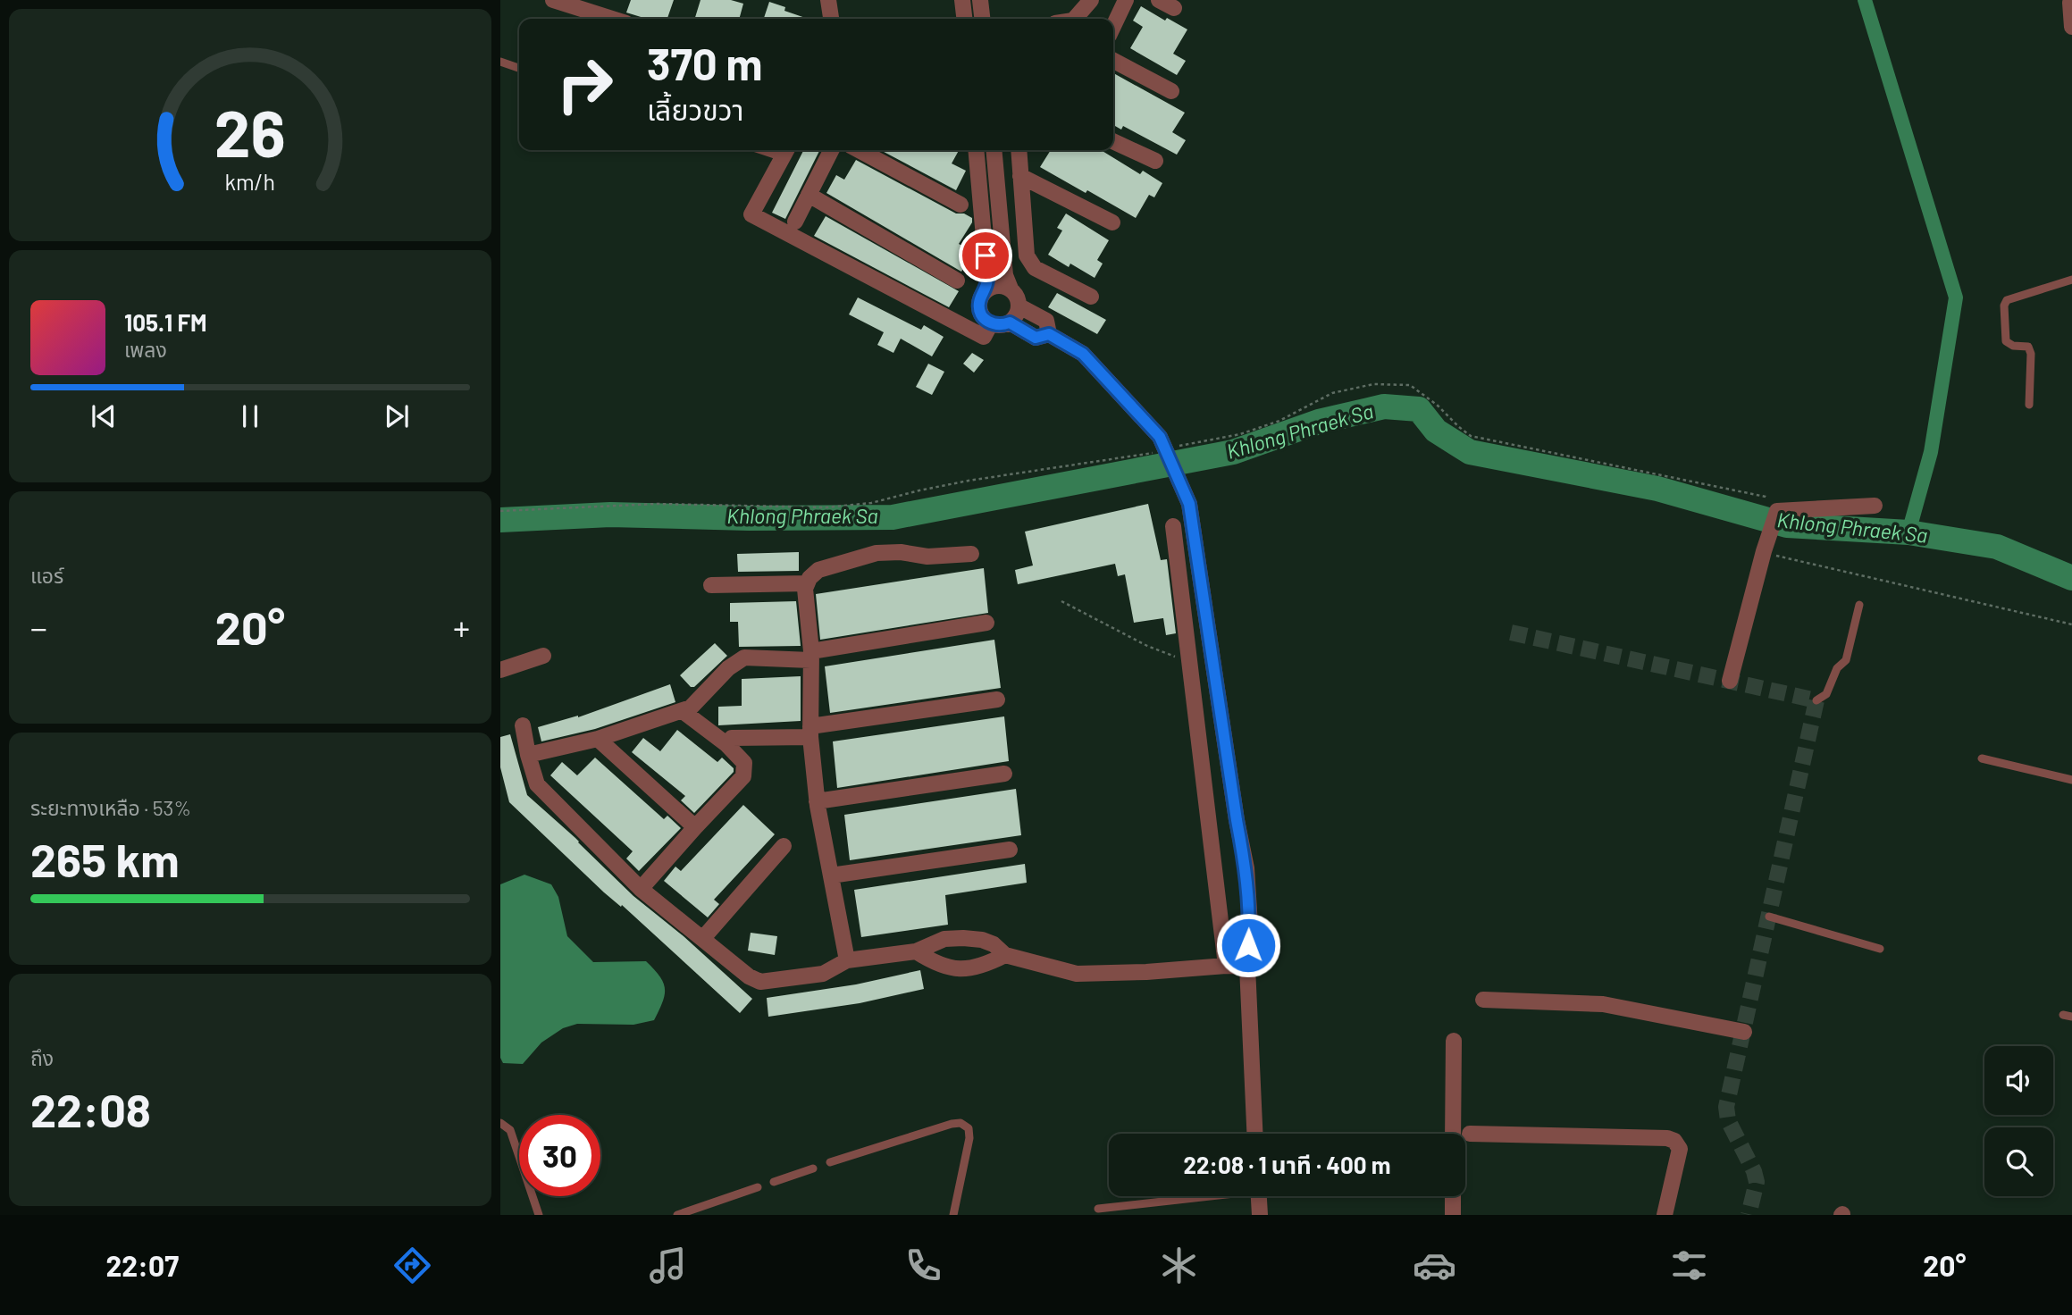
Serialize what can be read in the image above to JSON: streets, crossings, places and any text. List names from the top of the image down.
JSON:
{
  "water": ["Khlong Phraek Sa"],
  "page": {
    "turn": ["370 m", "เลี้ยวขวา"],
    "song": ["105.1 FM", "เพลง"],
    "tile": [
      "แอร์",
      ["ระยะทางเหลือ · 53%", "265 km"],
      ["ถึง", "22:08"]
    ],
    "heat": ["−", "20°", "+"],
    "limit": "30",
    "trip": "22:08 · 1 นาที · 400 m",
    "tabs": ["22:07", "20°"],
    "gauge": ["26", "km/h"]
  }
}
